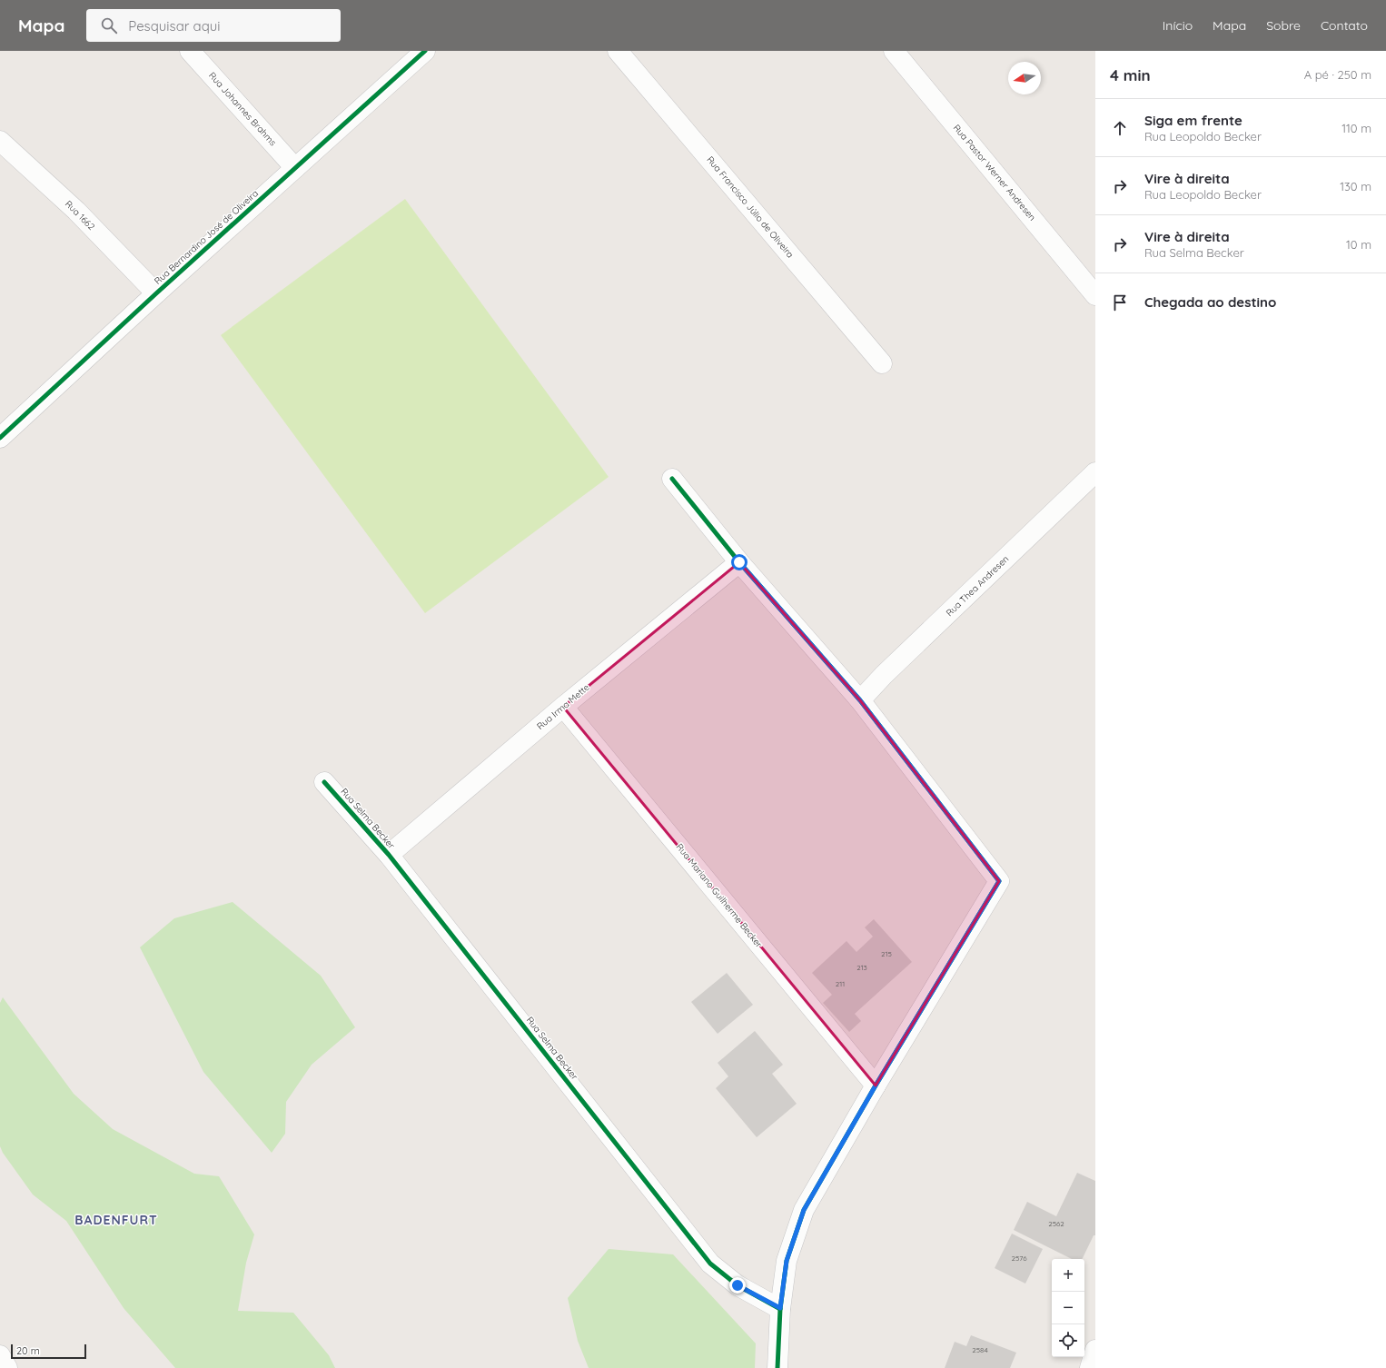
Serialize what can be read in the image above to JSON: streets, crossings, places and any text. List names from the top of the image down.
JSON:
{
  "streets": {
    "street": [
      "Rua Johannes Brahms",
      "Rua Pastor Werner Andresen",
      "Rua Francisco Júlio de Oliveira",
      "Rua 1662",
      "Rua Bernardino José de Oliveira",
      "Rua Thea Andresen",
      "Rua Irma Mette",
      "Rua Selma Becker",
      "Rua Mariano Guilherme Becker"
    ]
  },
  "crossings": [
    ["Rua Johannes Brahms", "Rua Bernardino José de Oliveira"],
    ["Rua 1662", "Rua Bernardino José de Oliveira"],
    ["Rua Irma Mette", "Rua Selma Becker"],
    ["Rua Irma Mette", "Rua Mariano Guilherme Becker"]
  ],
  "districts": ["BADENFURT"],
  "house_numbers": [
    "215",
    "213",
    "211",
    "2562",
    "2576",
    "2584"
  ],
  "scale_bar": "20 m",
  "north": "left",
  "page": {
    "header": "Mapa",
    "search": "Pesquisar aqui",
    "nav": [
      "Início",
      "Mapa",
      "Sobre",
      "Contato"
    ],
    "heading": ["4 min", "A pé · 250 m"],
    "list": [
      ["Siga em frente", "Rua Leopoldo Becker", "110 m"],
      ["Vire à direita", "Rua Leopoldo Becker", "130 m"],
      ["Vire à direita", "Rua Selma Becker", "10 m"],
      "Chegada ao destino"
    ],
    "map_buttons": ["+", "−"],
    "scale": "20 m"
  }
}
